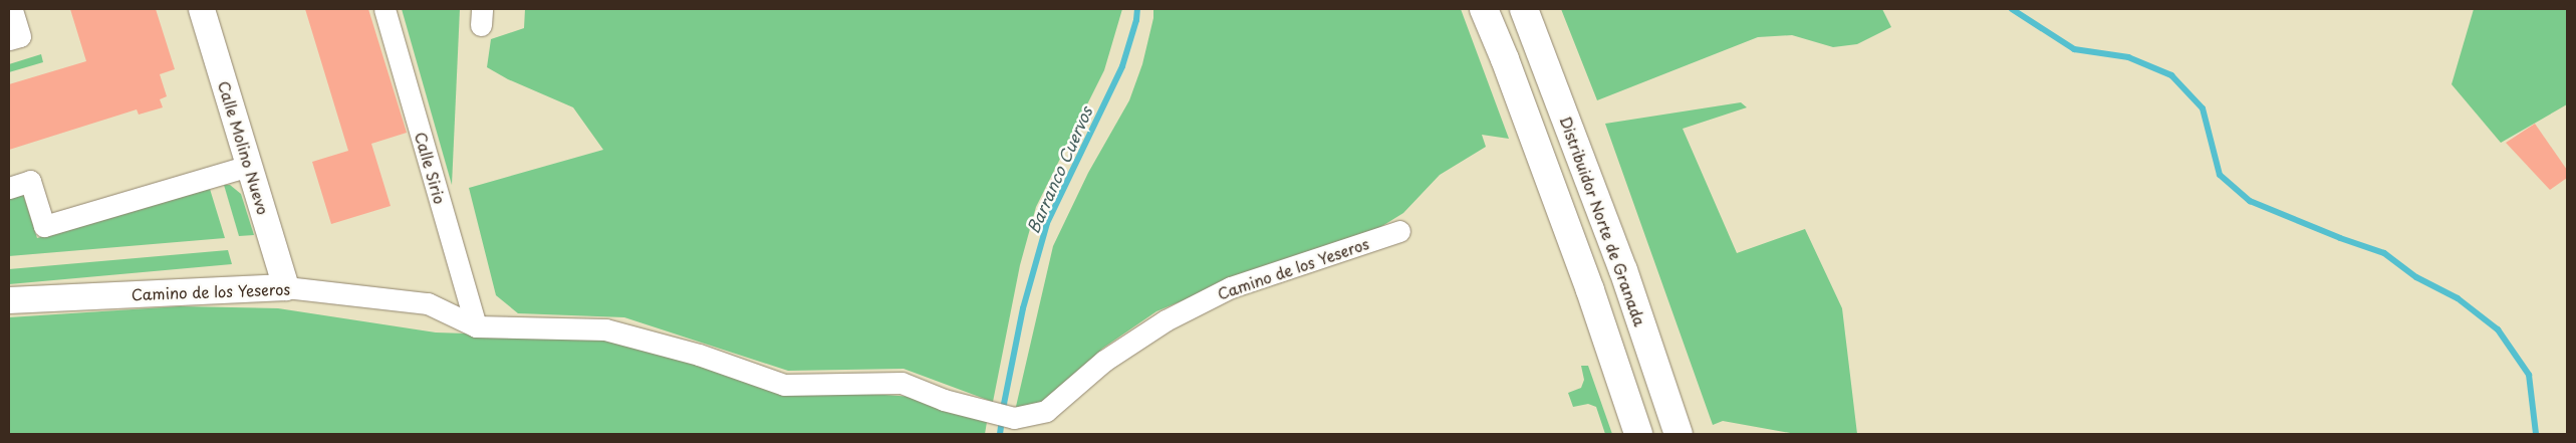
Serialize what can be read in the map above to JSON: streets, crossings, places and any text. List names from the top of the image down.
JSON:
{
  "streets": {
    "main road": ["Distribuidor Norte de Granada"],
    "street": ["Calle Molino Nuevo", "Calle Sirio", "Camino de los Yeseros"]
  },
  "crossings": [
    ["Calle Molino Nuevo", "Camino de los Yeseros"],
    ["Calle Sirio", "Camino de los Yeseros"]
  ],
  "water": ["Barranco Cuervos"]
}
